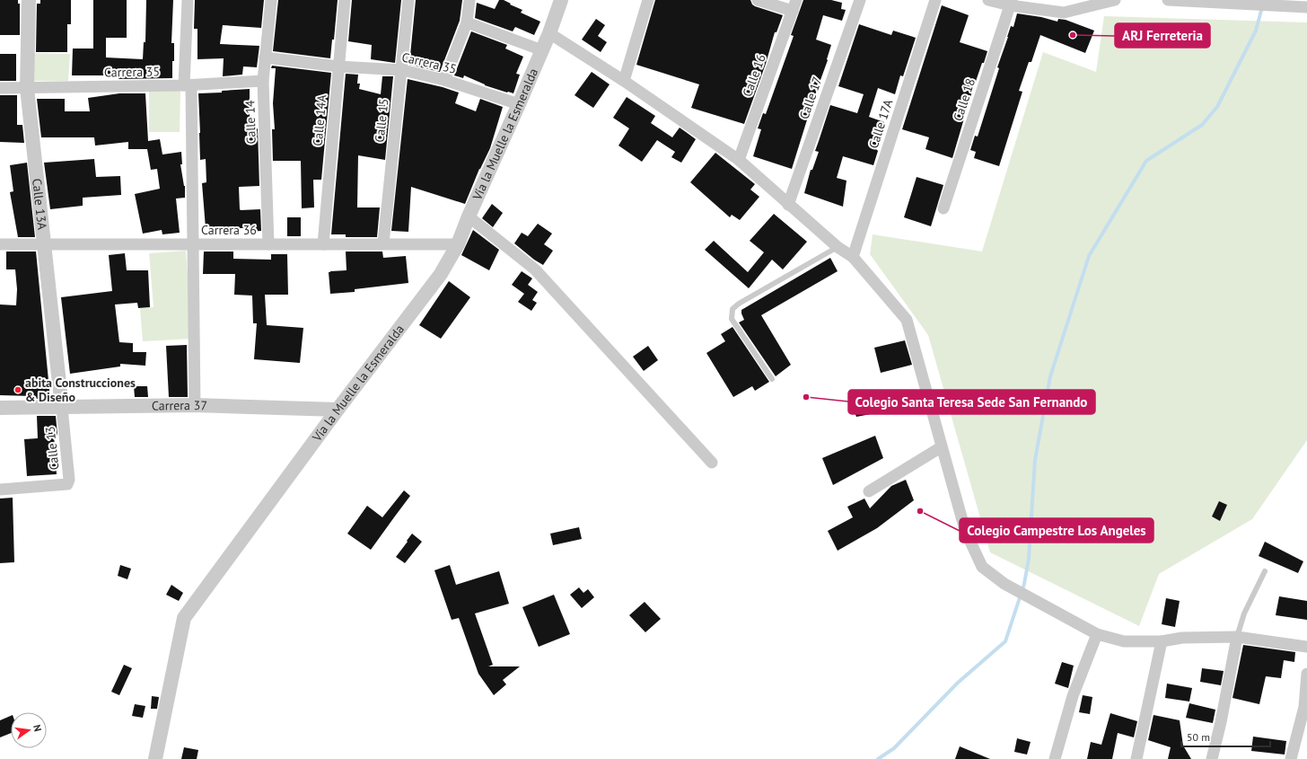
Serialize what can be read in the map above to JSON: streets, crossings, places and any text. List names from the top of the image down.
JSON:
{
  "streets": {
    "street": [
      "Carrera 35",
      "Calle 16",
      "Calle 17",
      "Calle 18",
      "Calle 14A",
      "Calle 15",
      "Calle 14",
      "Calle 17A",
      "Vía la Muelle la Esmeralda",
      "Calle 13A",
      "Carrera 36",
      "Carrera 37",
      "Calle 13"
    ]
  },
  "crossings": [
    ["Carrera 35", "Calle 14A"],
    ["Carrera 35", "Calle 15"],
    ["Carrera 35", "Calle 14"],
    ["Carrera 35", "Vía la Muelle la Esmeralda"],
    ["Carrera 35", "Calle 13A"],
    ["Calle 14A", "Carrera 36"],
    ["Calle 15", "Carrera 36"],
    ["Calle 14", "Carrera 36"],
    ["Vía la Muelle la Esmeralda", "Carrera 36"],
    ["Vía la Muelle la Esmeralda", "Carrera 37"],
    ["Calle 13A", "Carrera 36"],
    ["Calle 13A", "Carrera 37"],
    ["Calle 13A", "Calle 13"],
    ["Carrera 37", "Calle 13"]
  ],
  "places": [
    "ARJ Ferreteria",
    "abita Construcciones & Diseño",
    "Colegio Santa Teresa Sede San Fernando",
    "Colegio Campestre Los Angeles"
  ],
  "scale_bar": "50 m",
  "north": "right"
}
